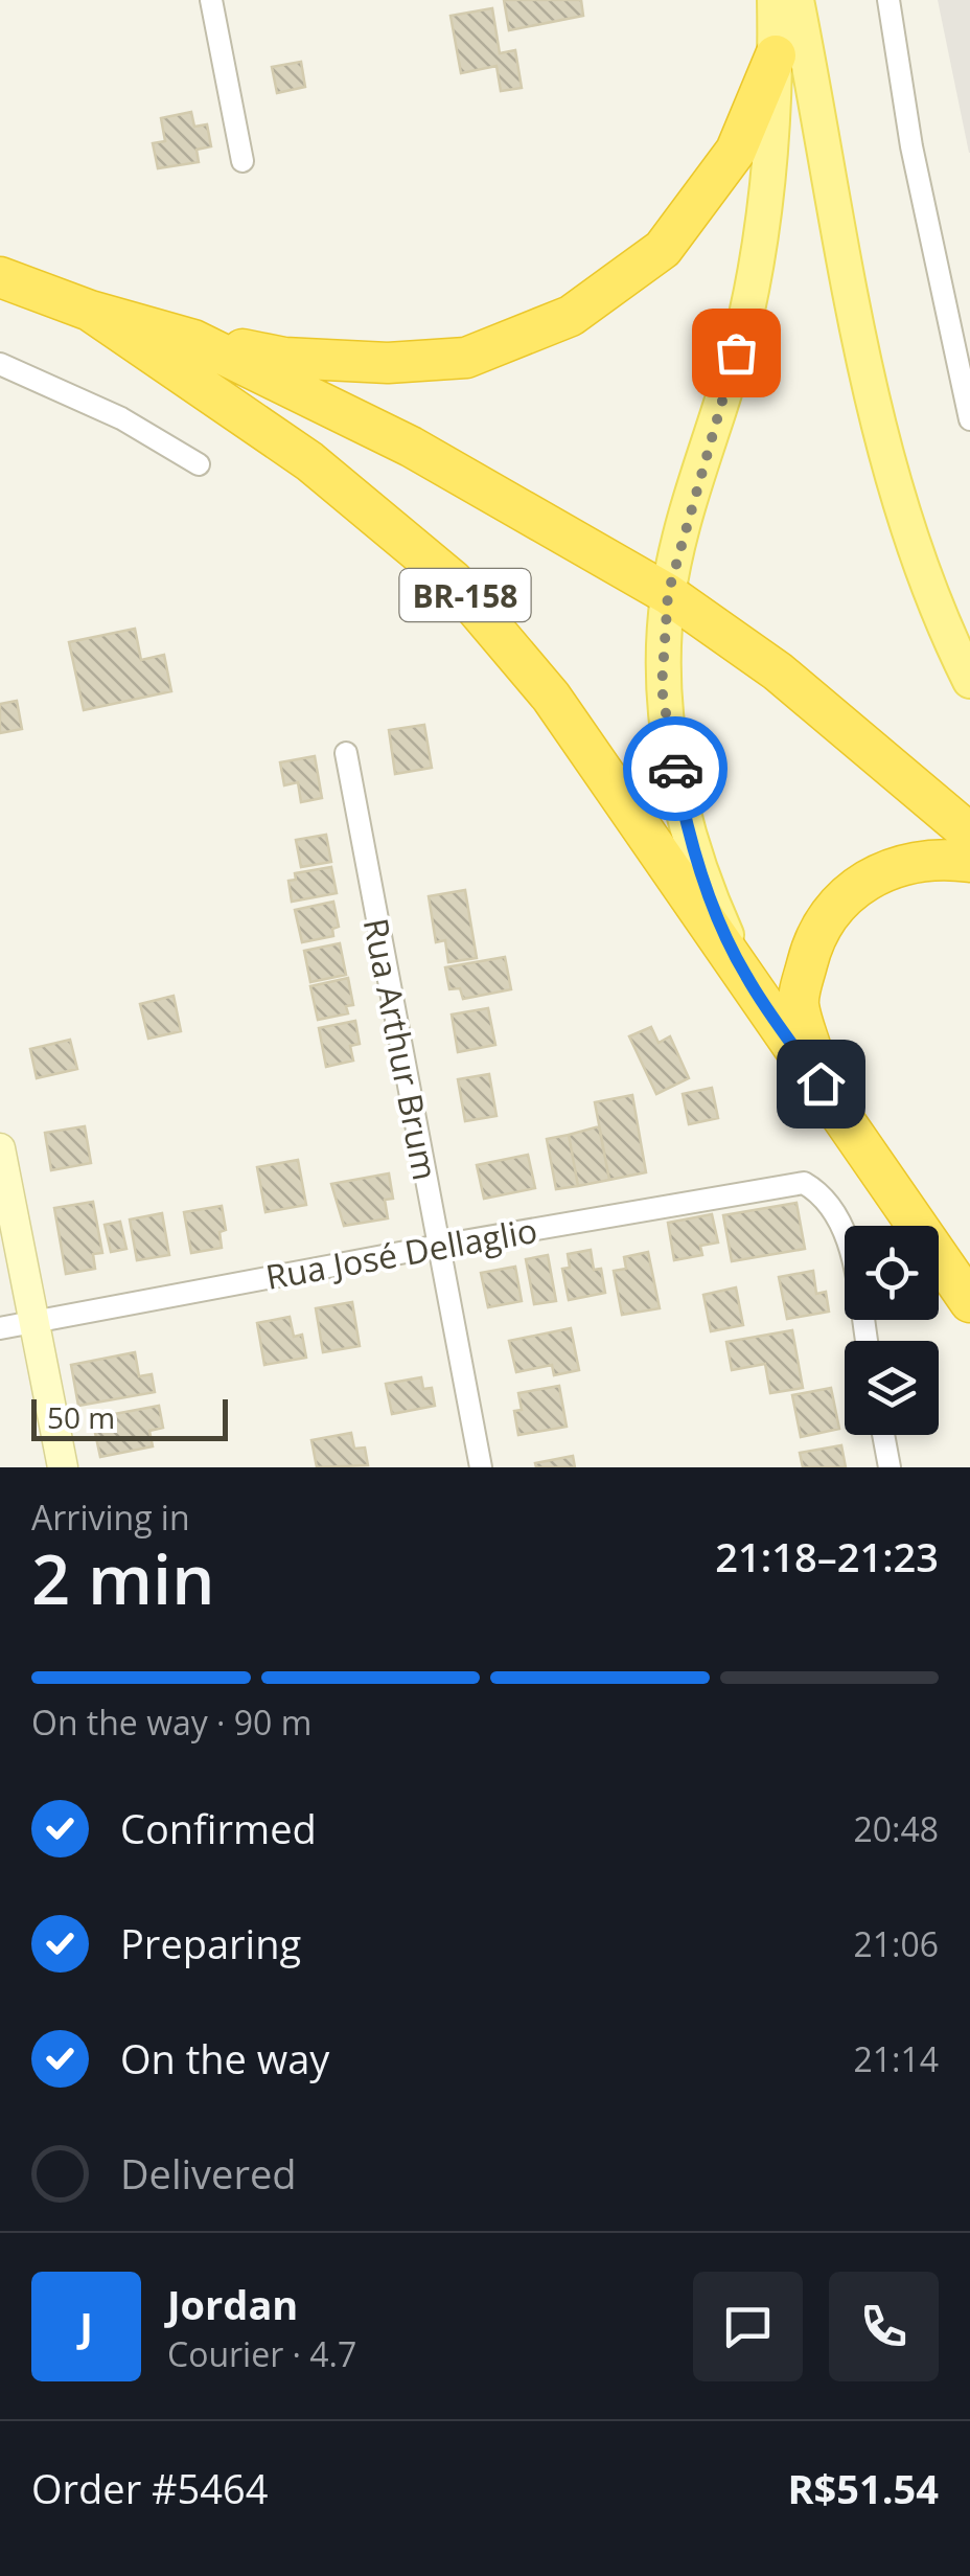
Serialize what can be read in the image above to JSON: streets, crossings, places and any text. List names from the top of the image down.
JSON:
{
  "streets": {
    "highway": ["BR-158"],
    "street": ["Rua Arthur Brum", "Rua José Dellaglio"]
  },
  "crossings": [
    ["Rua Arthur Brum", "Rua José Dellaglio"]
  ],
  "scale_bar": "50 m",
  "page": {
    "scale": "50 m",
    "heading": ["2 min", "Arriving in", "21:18–21:23"],
    "panel": [
      "Jordan",
      "Courier · 4.7",
      "Order #5464",
      "R$51.54"
    ],
    "bar": "On the way · 90 m",
    "list": [
      ["Confirmed", "20:48"],
      ["Preparing", "21:06"],
      ["On the way", "21:14"],
      "Delivered"
    ],
    "round": "J"
  }
}
